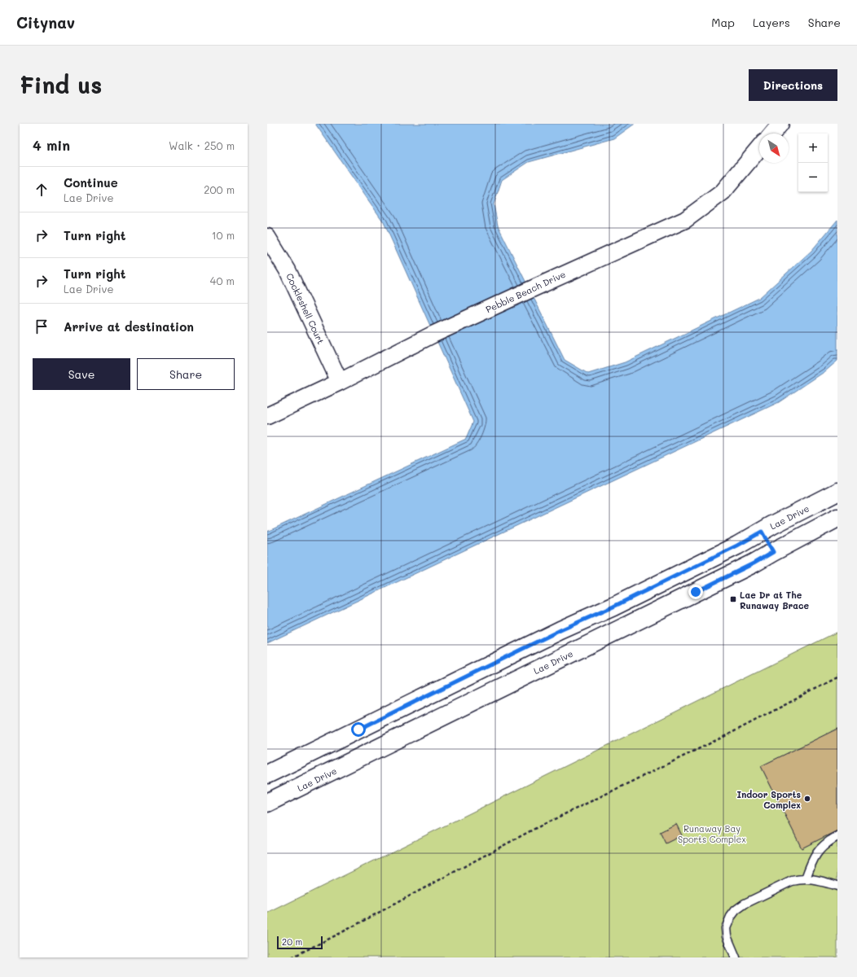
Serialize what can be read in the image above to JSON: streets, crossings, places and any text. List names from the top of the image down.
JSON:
{
  "streets": {
    "main road": ["Lae Drive"],
    "street": ["Pebble Beach Drive", "Cockleshell Court"]
  },
  "crossings": [
    ["Pebble Beach Drive", "Cockleshell Court"]
  ],
  "parks": ["Runaway Bay Sports Complex"],
  "places": {
    "transit": ["Lae Dr at The Runaway Brace"],
    "other": ["Indoor Sports Complex"]
  },
  "scale_bar": "20 m",
  "north": "bottom right",
  "page": {
    "header": "Citynav",
    "nav": ["Map", "Layers", "Share"],
    "buttons": [
      "Directions",
      ["Save", "Share"]
    ],
    "title": "Find us",
    "heading": ["4 min", "Walk · 250 m"],
    "map_buttons": ["+", "−"],
    "list": [
      ["Continue", "Lae Drive", "200 m"],
      ["Turn right", "10 m"],
      ["Turn right", "Lae Drive", "40 m"],
      "Arrive at destination"
    ],
    "scale": "20 m"
  }
}
